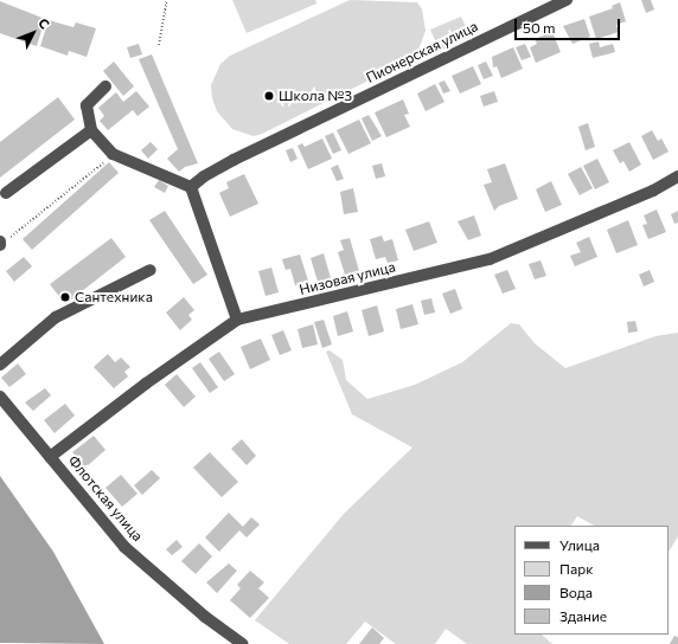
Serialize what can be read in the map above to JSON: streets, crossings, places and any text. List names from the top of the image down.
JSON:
{
  "streets": {
    "street": ["Пионерская улица", "Низовая улица", "Флотская улица"]
  },
  "crossings": [
    ["Низовая улица", "Флотская улица"]
  ],
  "places": ["Школа №3", "Сантехника"],
  "legend": [
    "Улица",
    "Парк",
    "Вода",
    "Здание"
  ],
  "scale_bar": "50 m",
  "north": "top right"
}
